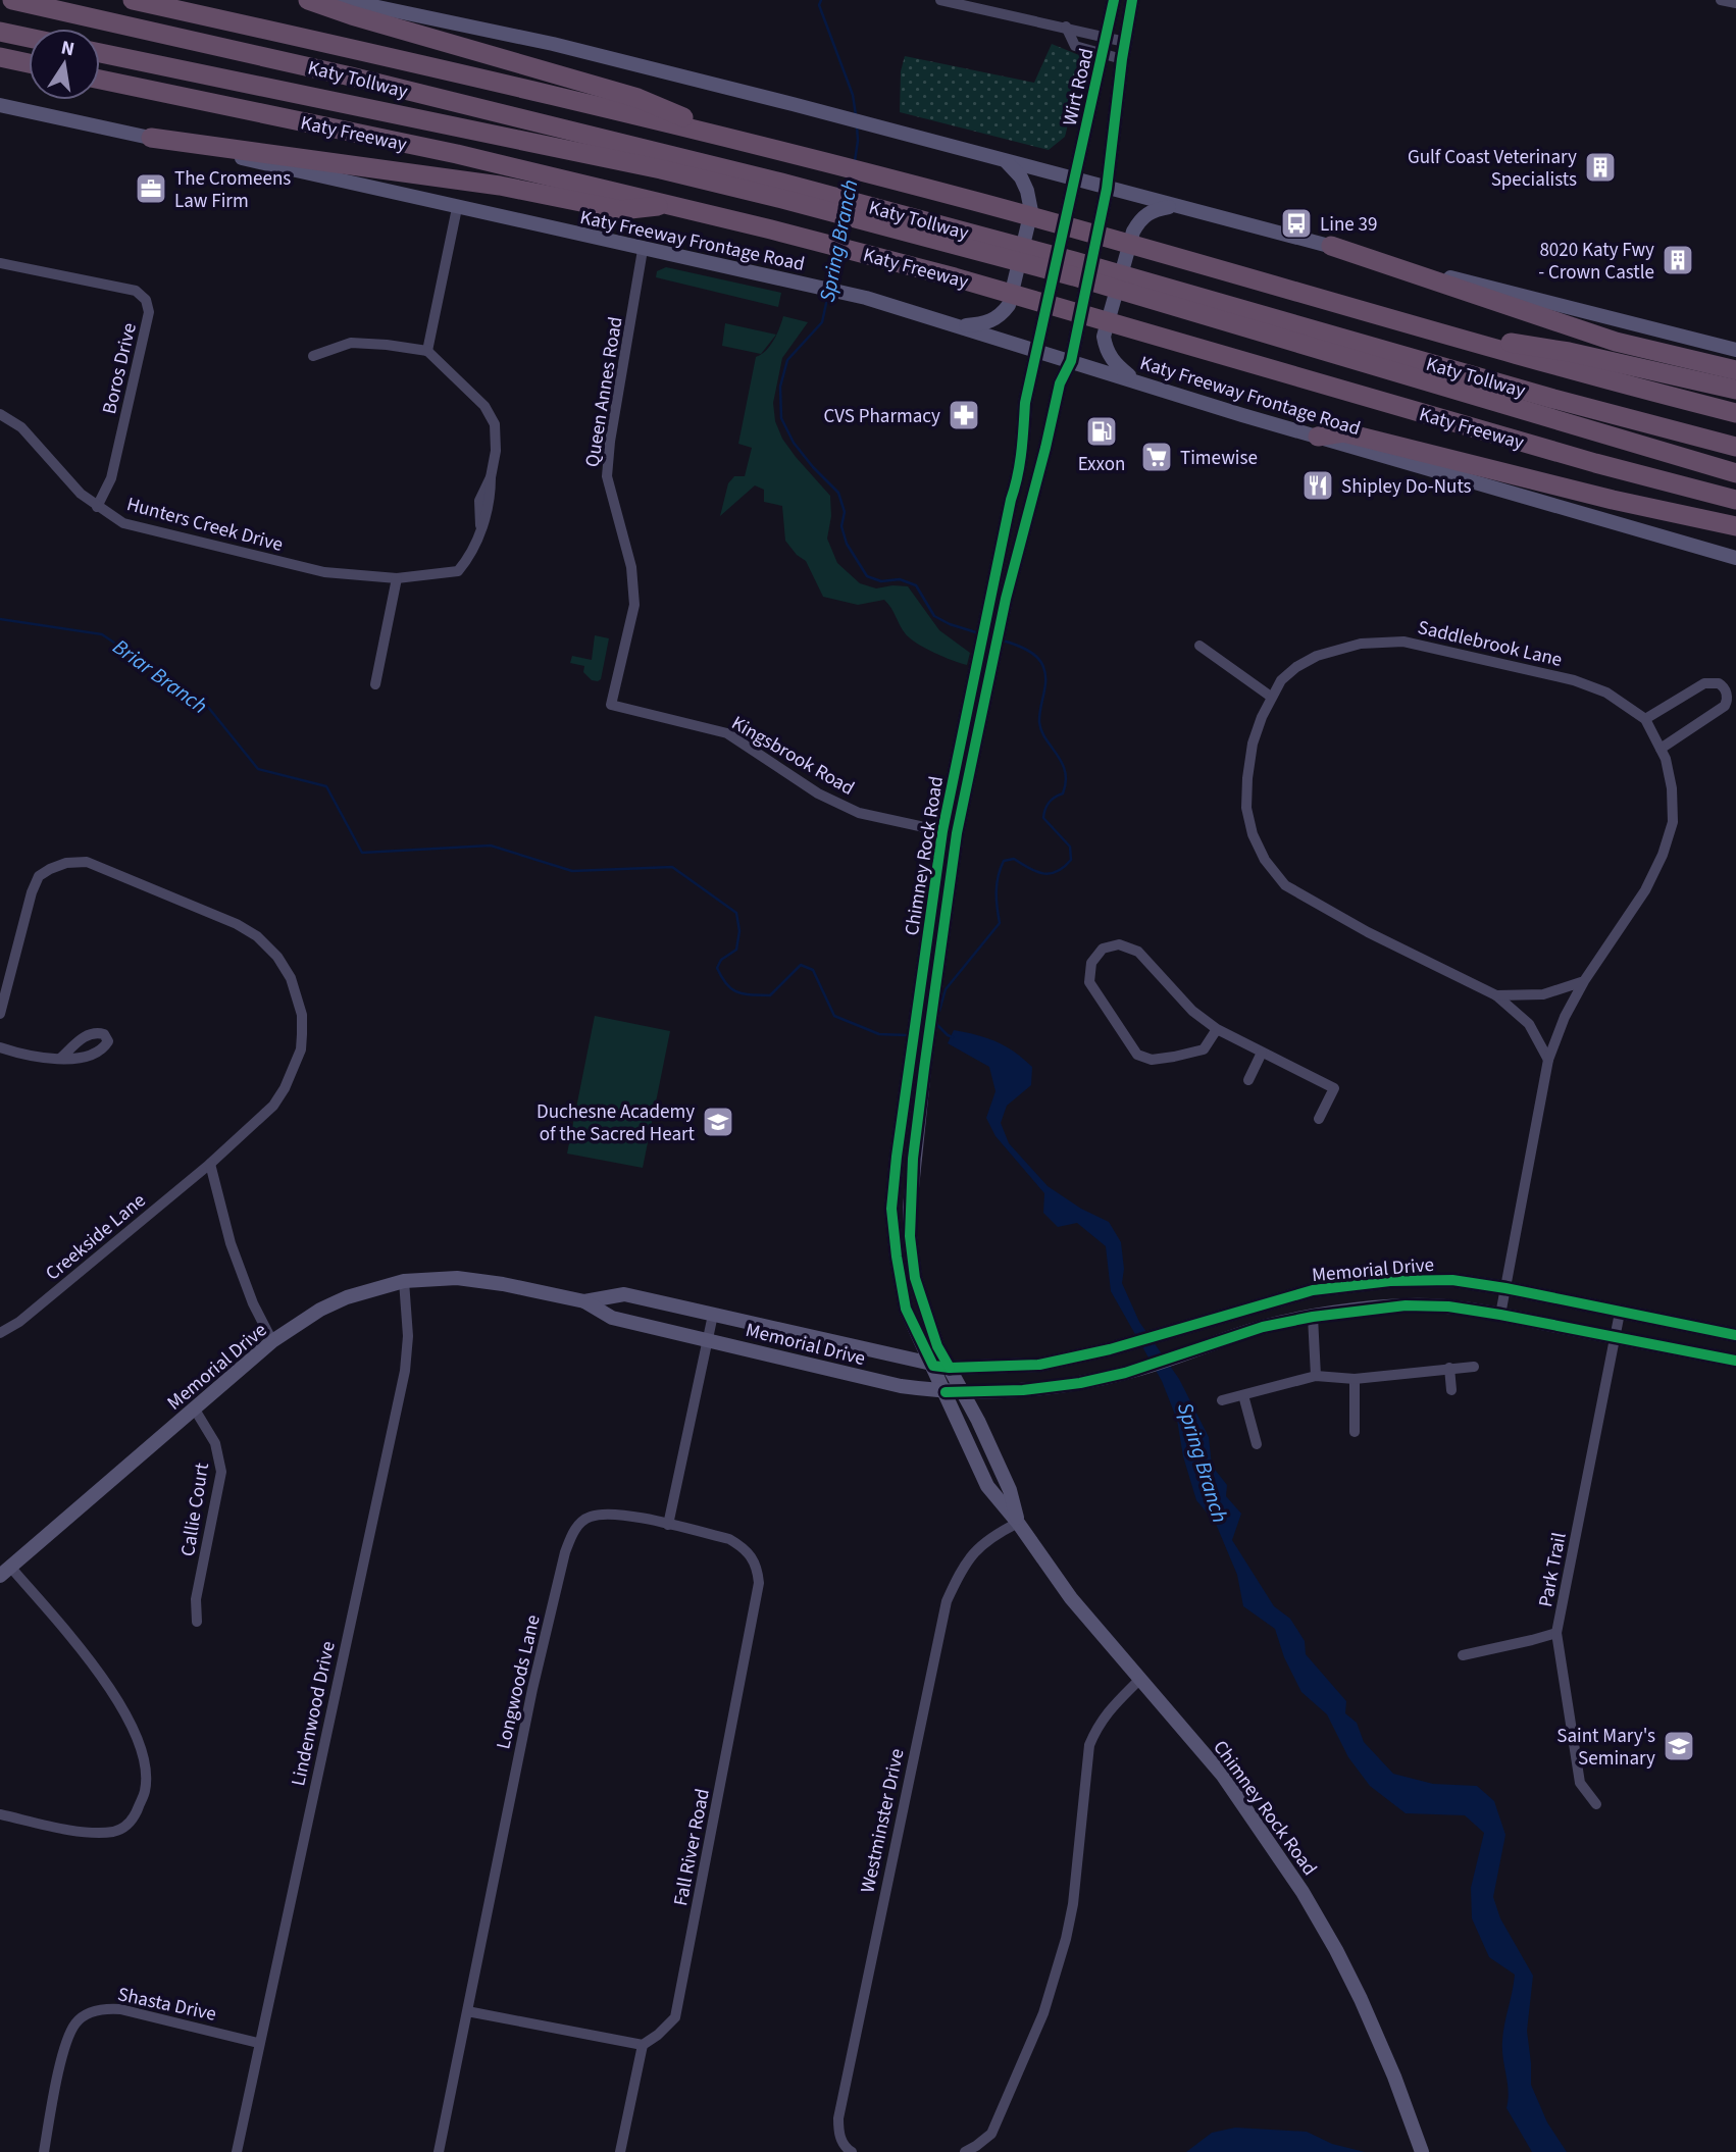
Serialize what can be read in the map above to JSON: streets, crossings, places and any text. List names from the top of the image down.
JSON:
{
  "streets": {
    "highway": ["Katy Tollway", "Katy Freeway"],
    "main road": [
      "Wirt Road",
      "Katy Freeway Frontage Road",
      "Chimney Rock Road",
      "Memorial Drive"
    ],
    "street": [
      "Boros Drive",
      "Queen Annes Road",
      "Hunters Creek Drive",
      "Saddlebrook Lane",
      "Kingsbrook Road",
      "Creekside Lane",
      "Callie Court",
      "Park Trail",
      "Longwoods Lane",
      "Lindenwood Drive",
      "Westminster Drive",
      "Fall River Road",
      "Shasta Drive"
    ]
  },
  "crossings": [
    ["Wirt Road", "Katy Freeway Frontage Road"],
    ["Wirt Road", "Chimney Rock Road"],
    ["Katy Freeway Frontage Road", "Queen Annes Road"],
    ["Katy Freeway Frontage Road", "Chimney Rock Road"],
    ["Boros Drive", "Hunters Creek Drive"],
    ["Queen Annes Road", "Kingsbrook Road"],
    ["Saddlebrook Lane", "Memorial Drive"],
    ["Kingsbrook Road", "Chimney Rock Road"],
    ["Chimney Rock Road", "Memorial Drive"],
    ["Chimney Rock Road", "Westminster Drive"],
    ["Memorial Drive", "Callie Court"],
    ["Memorial Drive", "Park Trail"],
    ["Memorial Drive", "Lindenwood Drive"],
    ["Longwoods Lane", "Fall River Road"],
    ["Lindenwood Drive", "Shasta Drive"]
  ],
  "water": ["Spring Branch", "Briar Branch"],
  "places": {
    "building": ["Gulf Coast Veterinary Specialists", "8020 Katy Fwy - Crown Castle"],
    "office": ["The Cromeens Law Firm"],
    "bus stop": ["Line 39"],
    "pharmacy": ["CVS Pharmacy"],
    "fuel station": ["Exxon"],
    "supermarket": ["Timewise"],
    "restaurant": ["Shipley Do-Nuts"],
    "school or university": ["Duchesne Academy of the Sacred Heart", "Saint Mary's Seminary"]
  },
  "north": "top"
}
